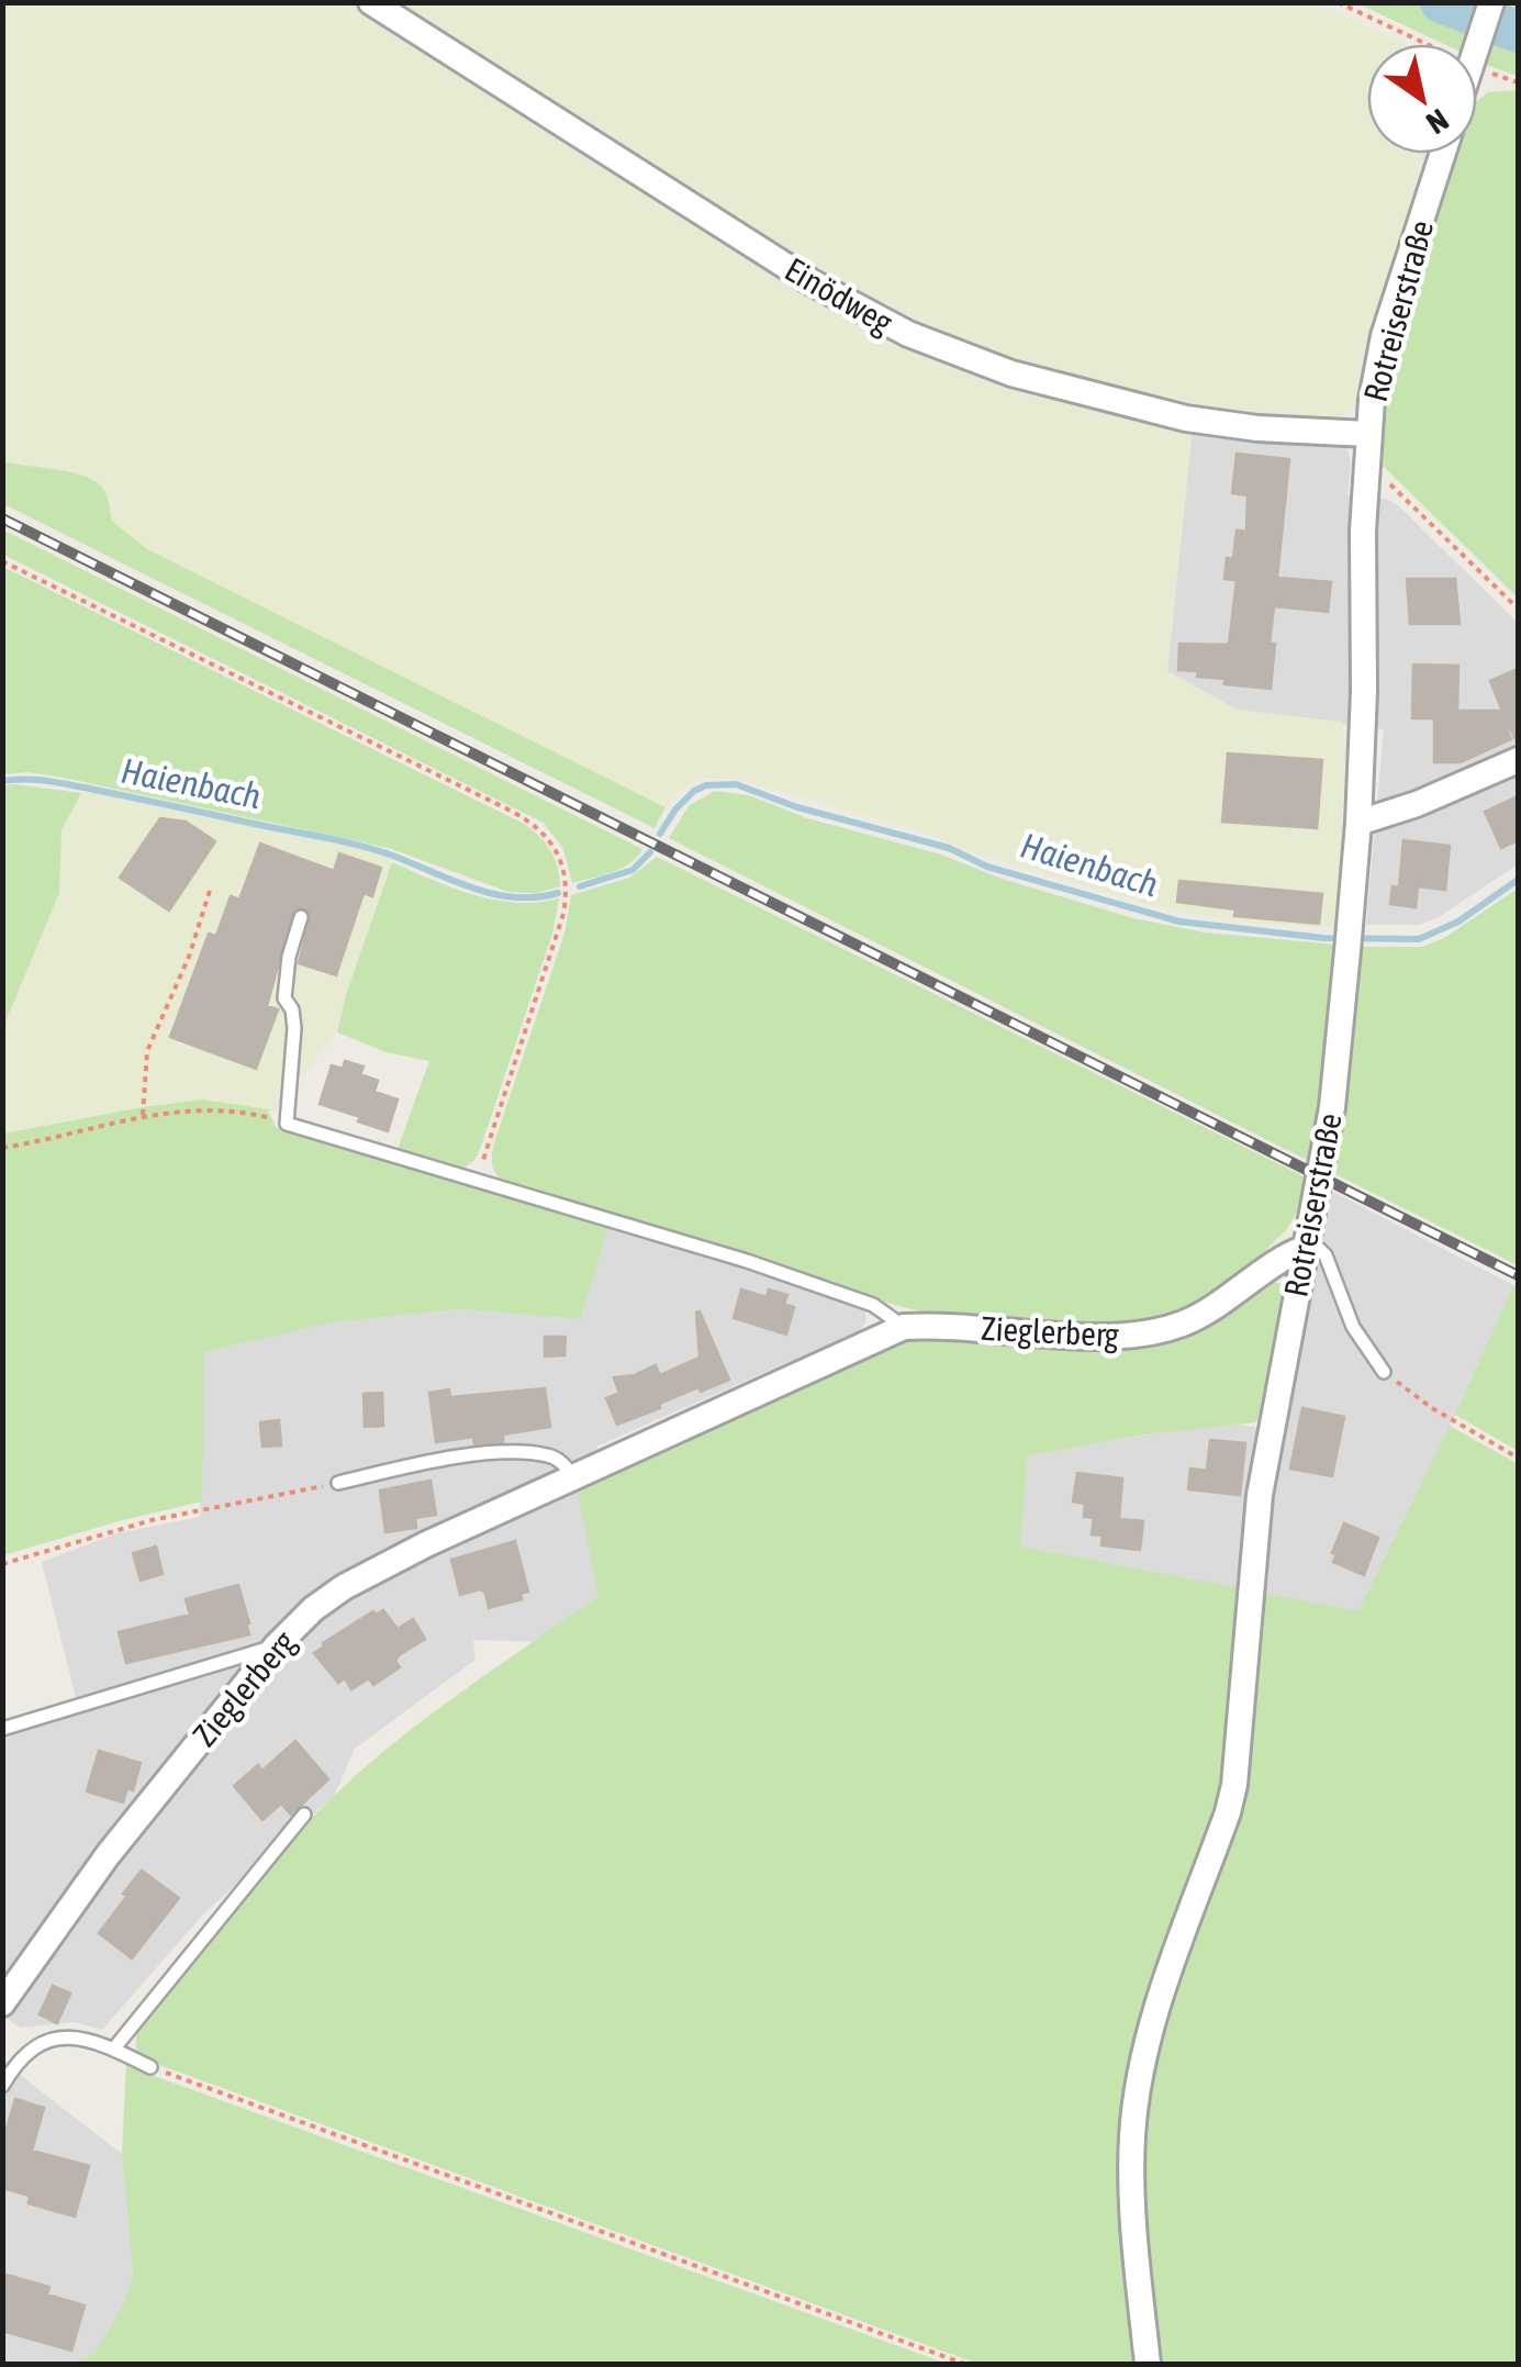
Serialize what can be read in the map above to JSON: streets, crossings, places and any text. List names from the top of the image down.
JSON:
{
  "streets": {
    "street": ["Einödweg", "Rotreiserstraße", "Zieglerberg"]
  },
  "crossings": [
    ["Einödweg", "Rotreiserstraße"],
    ["Rotreiserstraße", "Zieglerberg"]
  ],
  "water": ["Haienbach"],
  "north": "bottom right"
}
